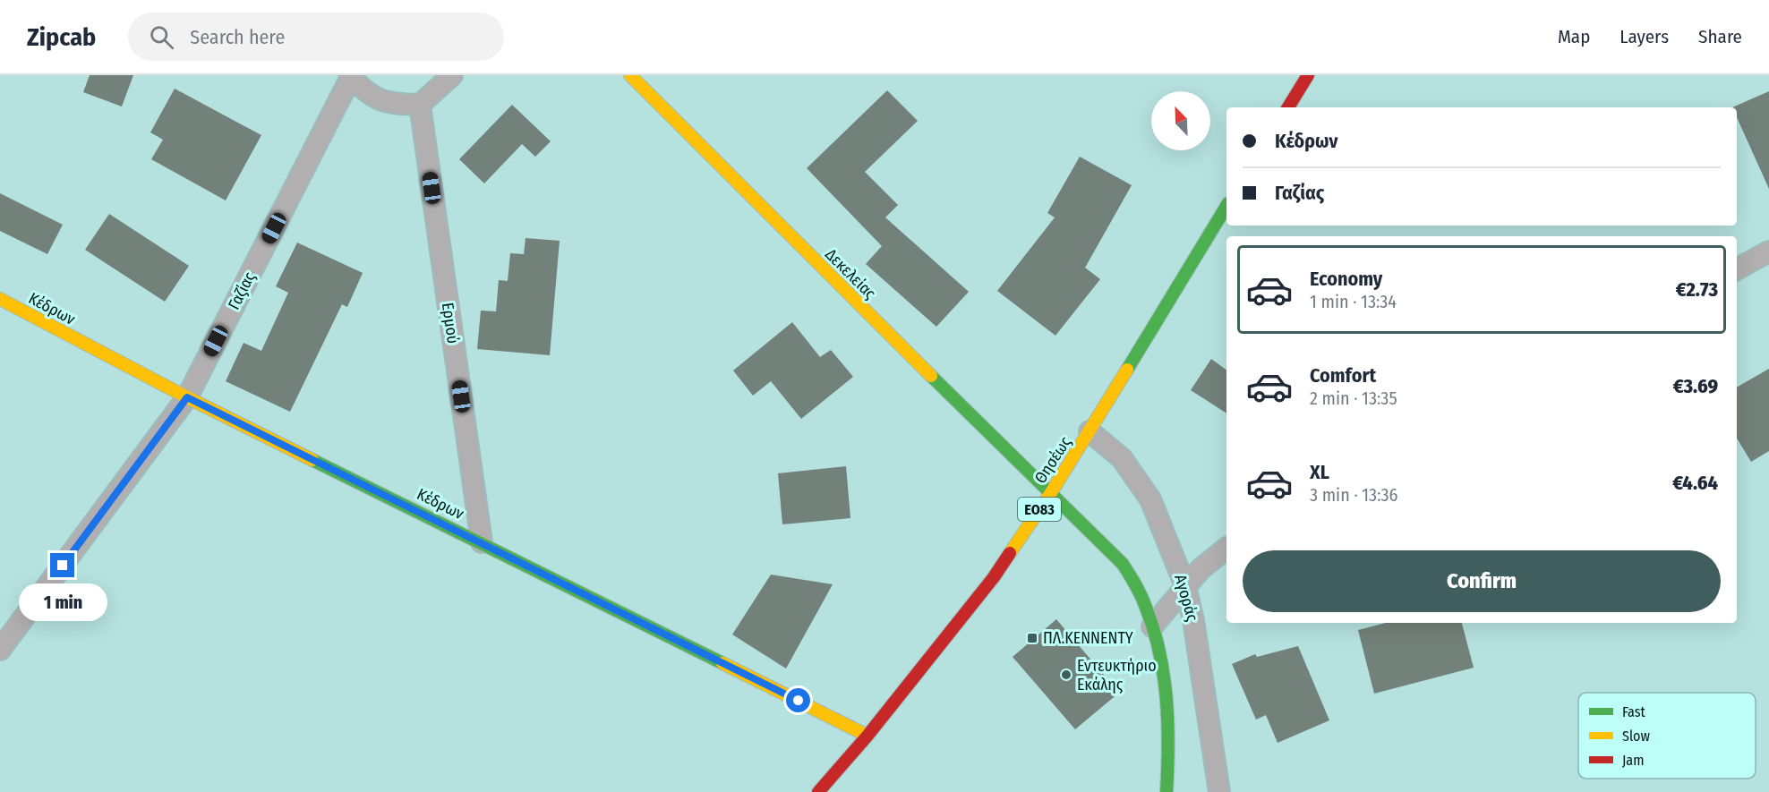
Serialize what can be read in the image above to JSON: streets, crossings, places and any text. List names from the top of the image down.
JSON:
{
  "streets": {
    "street": [
      "Δεκελείας",
      "Γαζίας",
      "Κέδρων",
      "Ερμού",
      "Θησέως",
      "ΕΟ83",
      "Αγοράς"
    ]
  },
  "crossings": [
    ["Δεκελείας", "Θησέως"],
    ["Γαζίας", "Κέδρων"],
    ["Κέδρων", "Ερμού"],
    ["Κέδρων", "Θησέως"],
    ["Θησέως", "Αγοράς"]
  ],
  "places": {
    "transit": ["ΠΛ.ΚΕΝΝΕΝΤΥ"],
    "other": ["Εντευκτήριο Εκάλης"]
  },
  "legend": ["Fast", "Slow", "Jam"],
  "north": "top left",
  "page": {
    "header": "Zipcab",
    "search": "Search here",
    "nav": ["Map", "Layers", "Share"],
    "banner": ["Κέδρων", "Γαζίας"],
    "list": [
      {
        "name": "Economy",
        "note": "1 min · 13:34",
        "value": "€2.73"
      },
      {
        "name": "Comfort",
        "note": "2 min · 13:35",
        "value": "€3.69"
      },
      {
        "name": "XL",
        "note": "3 min · 13:36",
        "value": "€4.64"
      }
    ],
    "buttons": "Confirm",
    "bubble": "1 min"
  }
}
